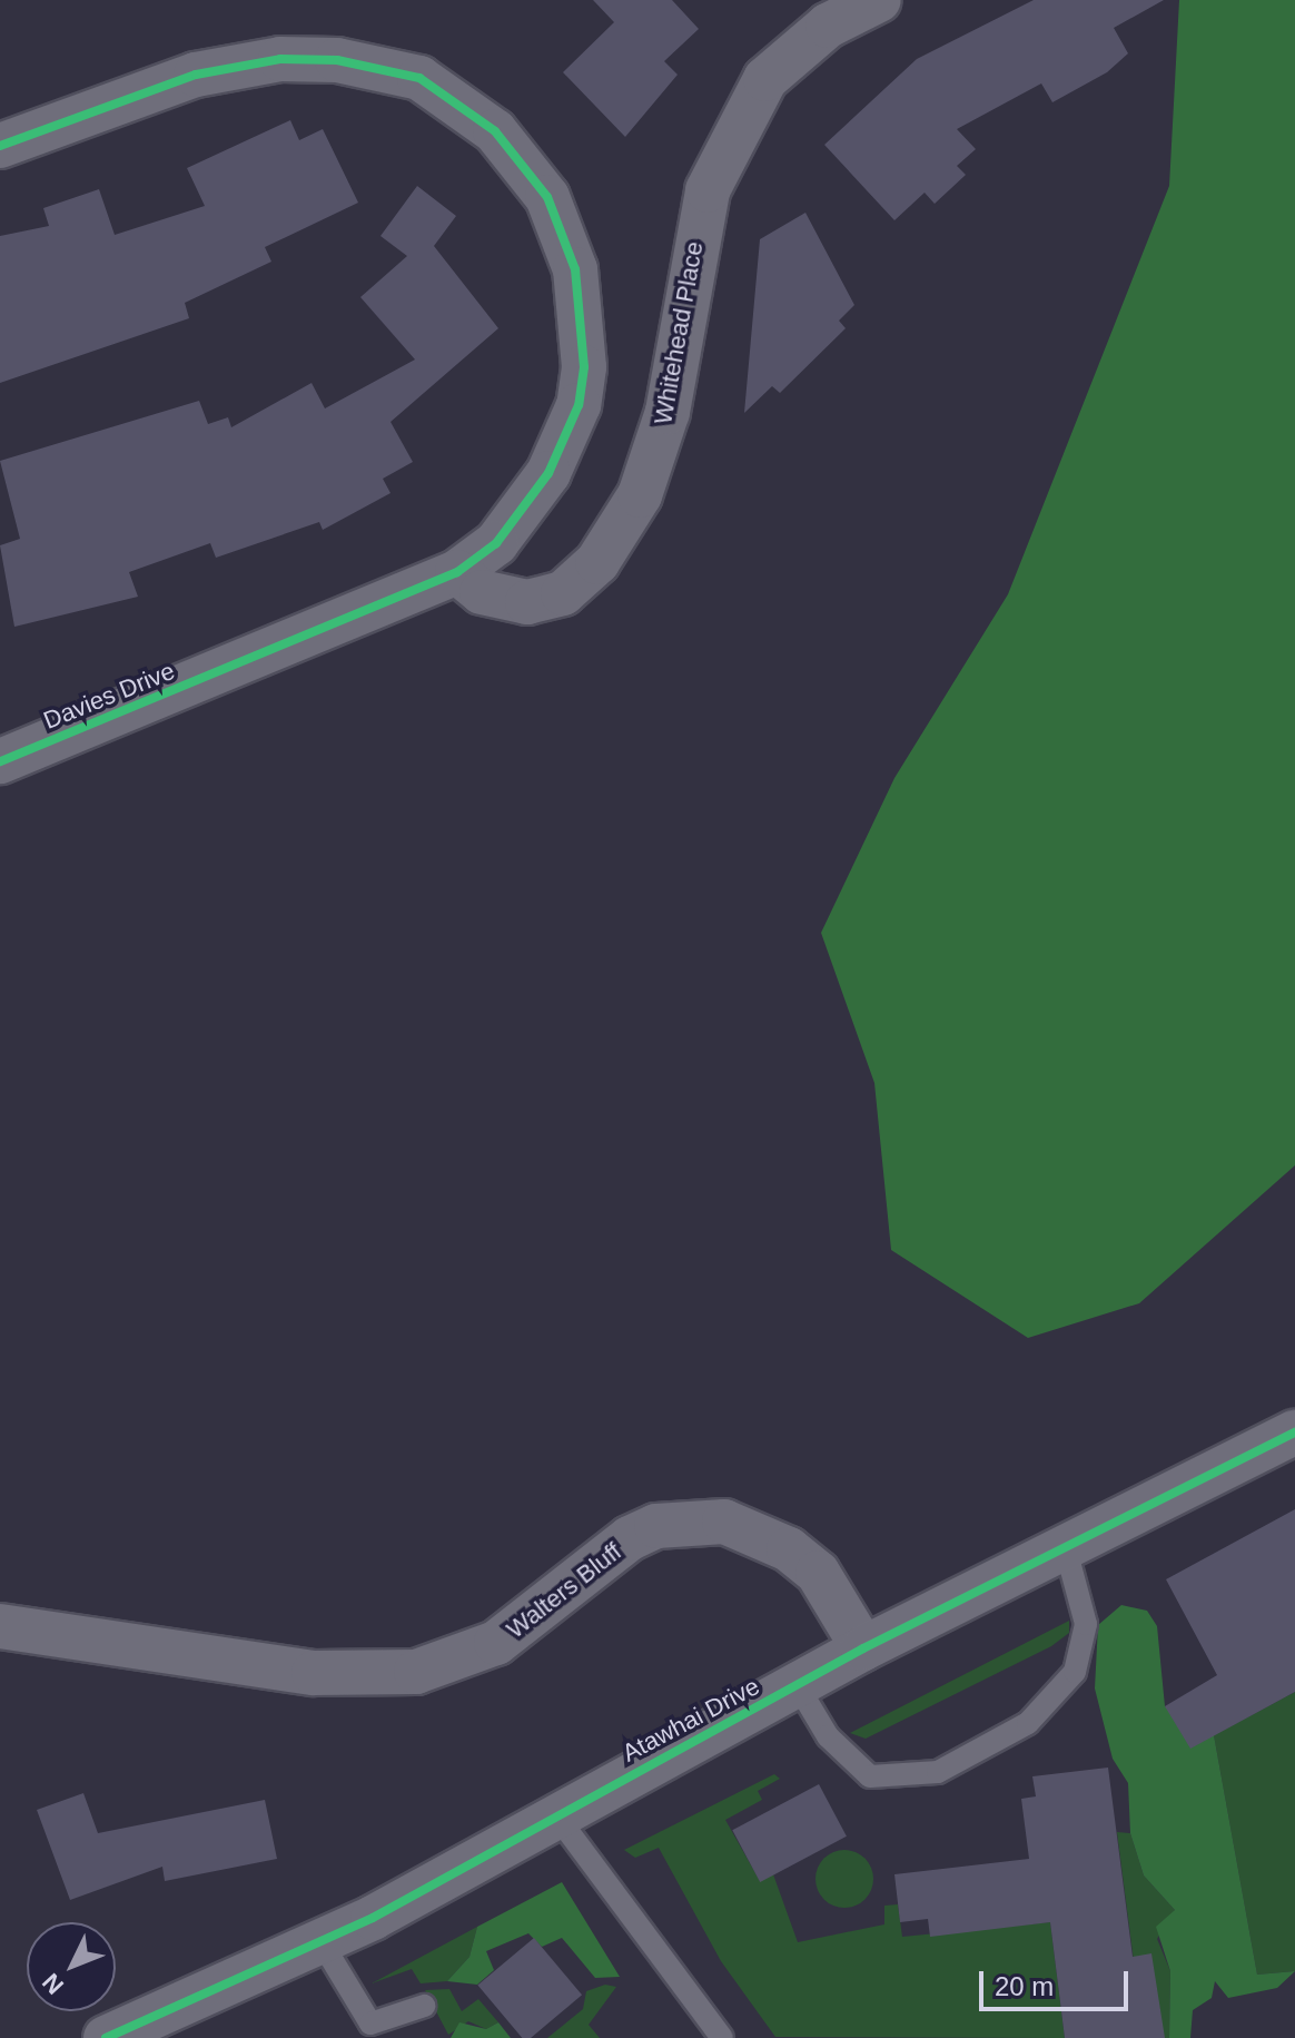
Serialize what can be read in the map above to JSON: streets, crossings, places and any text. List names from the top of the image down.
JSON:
{
  "streets": {
    "street": [
      "Whitehead Place",
      "Davies Drive",
      "Walters Bluff",
      "Atawhai Drive"
    ]
  },
  "crossings": [
    ["Whitehead Place", "Davies Drive"],
    ["Walters Bluff", "Atawhai Drive"]
  ],
  "scale_bar": "20 m",
  "north": "bottom left"
}
